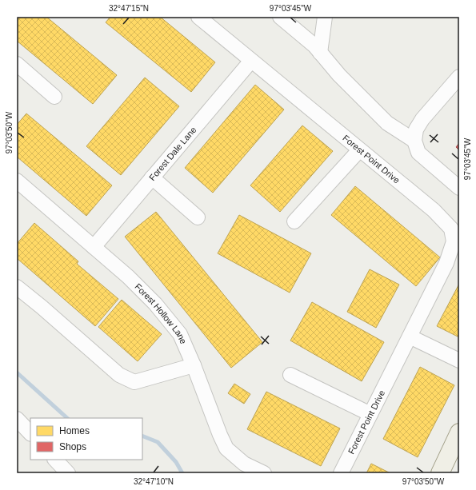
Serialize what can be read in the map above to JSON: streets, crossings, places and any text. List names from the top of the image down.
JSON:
{
  "streets": {
    "street": ["Forest Dale Lane", "Forest Point Drive", "Forest Hollow Lane"]
  },
  "crossings": [
    ["Forest Dale Lane", "Forest Point Drive"],
    ["Forest Dale Lane", "Forest Hollow Lane"]
  ],
  "legend": ["Homes", "Shops"],
  "coordinates": [
    "32°47'15\"N",
    "97°03'45\"W",
    "97°03'50\"W",
    "32°47'10\"N"
  ]
}
